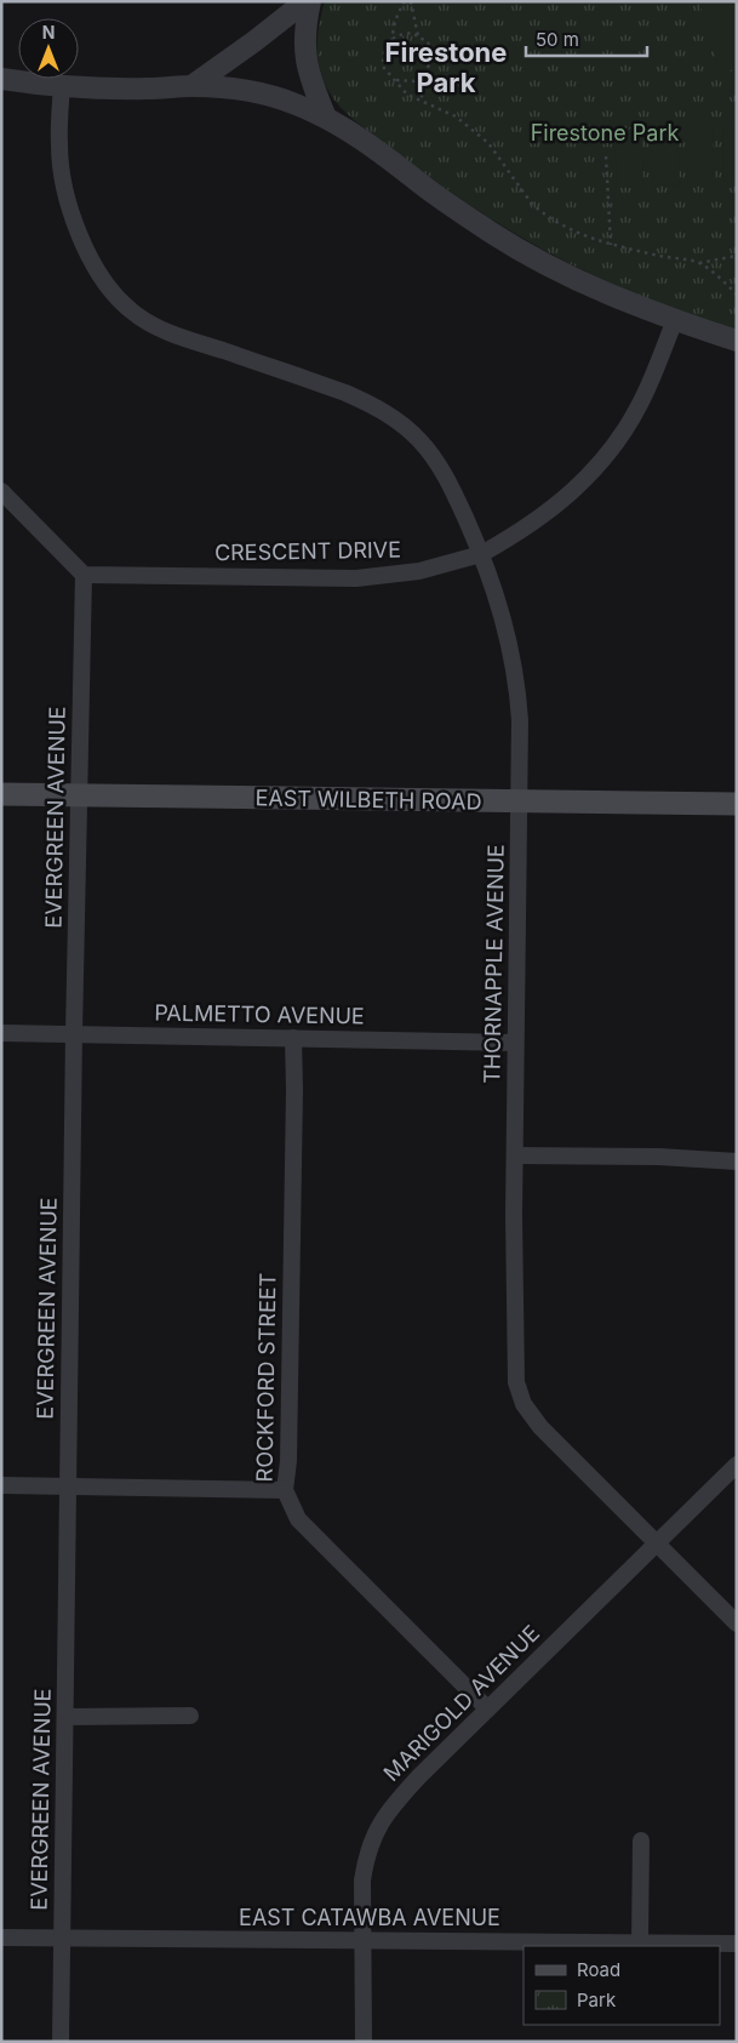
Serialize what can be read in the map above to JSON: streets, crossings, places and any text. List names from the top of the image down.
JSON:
{
  "streets": {
    "main road": ["EAST WILBETH ROAD"],
    "street": [
      "CRESCENT DRIVE",
      "EVERGREEN AVENUE",
      "THORNAPPLE AVENUE",
      "PALMETTO AVENUE",
      "ROCKFORD STREET",
      "MARIGOLD AVENUE",
      "EAST CATAWBA AVENUE"
    ]
  },
  "crossings": [
    ["CRESCENT DRIVE", "EVERGREEN AVENUE"],
    ["CRESCENT DRIVE", "THORNAPPLE AVENUE"],
    ["EAST WILBETH ROAD", "EVERGREEN AVENUE"],
    ["EAST WILBETH ROAD", "THORNAPPLE AVENUE"],
    ["EVERGREEN AVENUE", "PALMETTO AVENUE"],
    ["EVERGREEN AVENUE", "EAST CATAWBA AVENUE"],
    ["THORNAPPLE AVENUE", "PALMETTO AVENUE"],
    ["THORNAPPLE AVENUE", "MARIGOLD AVENUE"],
    ["PALMETTO AVENUE", "ROCKFORD STREET"],
    ["ROCKFORD STREET", "MARIGOLD AVENUE"],
    ["MARIGOLD AVENUE", "EAST CATAWBA AVENUE"]
  ],
  "districts": ["Firestone Park"],
  "parks": ["Firestone Park"],
  "legend": ["Road", "Park"],
  "scale_bar": "50 m",
  "north": "top"
}
